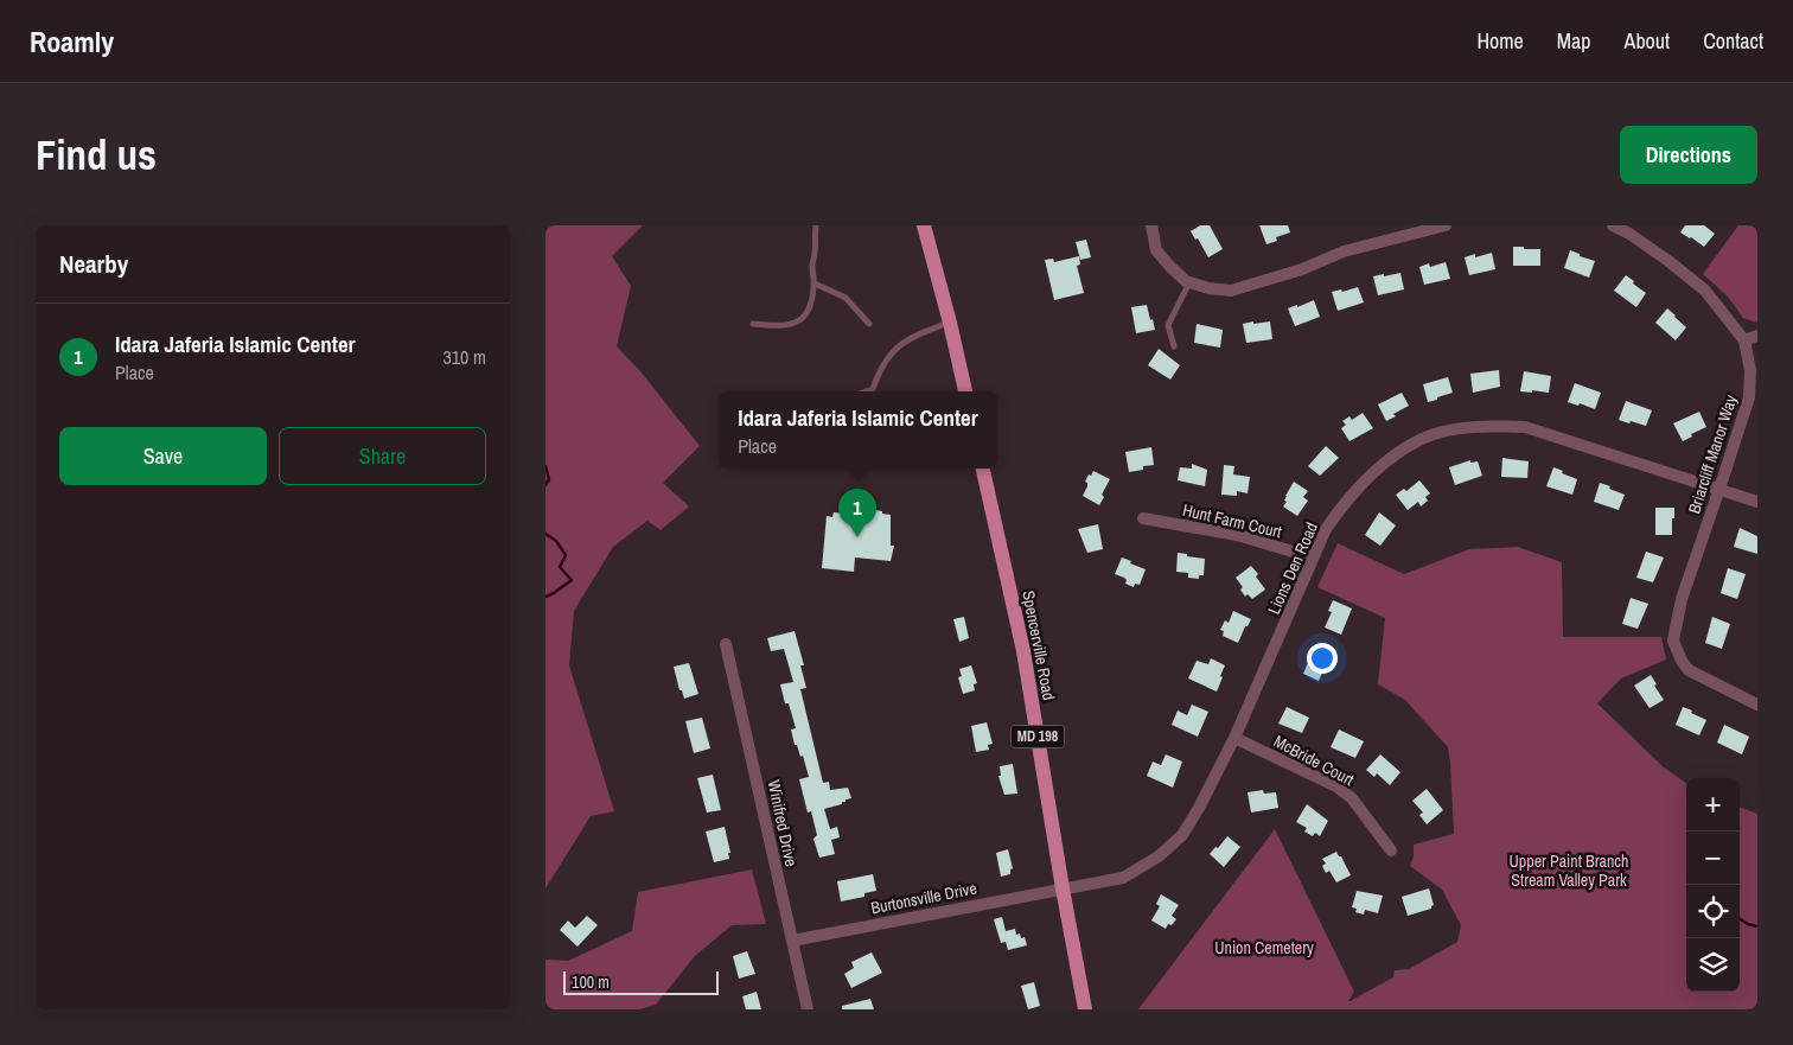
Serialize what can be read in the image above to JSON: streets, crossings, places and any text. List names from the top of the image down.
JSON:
{
  "streets": {
    "main road": ["Spencerville Road", "MD 198"],
    "street": [
      "Briarcliff Manor Way",
      "Hunt Farm Court",
      "Lions Den Road",
      "McBride Court",
      "Winifred Drive",
      "Burtonsville Drive"
    ]
  },
  "crossings": [
    ["Briarcliff Manor Way", "Lions Den Road"],
    ["Hunt Farm Court", "Lions Den Road"],
    ["Lions Den Road", "Spencerville Road"],
    ["Lions Den Road", "McBride Court"],
    ["Lions Den Road", "Burtonsville Drive"],
    ["Spencerville Road", "Burtonsville Drive"],
    ["Winifred Drive", "Burtonsville Drive"]
  ],
  "parks": ["Upper Paint Branch Stream Valley Park", "Union Cemetery"],
  "scale_bar": "100 m",
  "page": {
    "header": "Roamly",
    "nav": [
      "Home",
      "Map",
      "About",
      "Contact"
    ],
    "buttons": [
      "Directions",
      ["Save", "Share"]
    ],
    "title": "Find us",
    "heading": "Nearby",
    "list": [
      {
        "mark": "1",
        "name": "Idara Jaferia Islamic Center",
        "note": "Place",
        "value": "310 m"
      }
    ],
    "popup": ["Idara Jaferia Islamic Center", "Place"],
    "pins": "1",
    "map_buttons": ["+", "−"],
    "scale": "100 m"
  }
}
